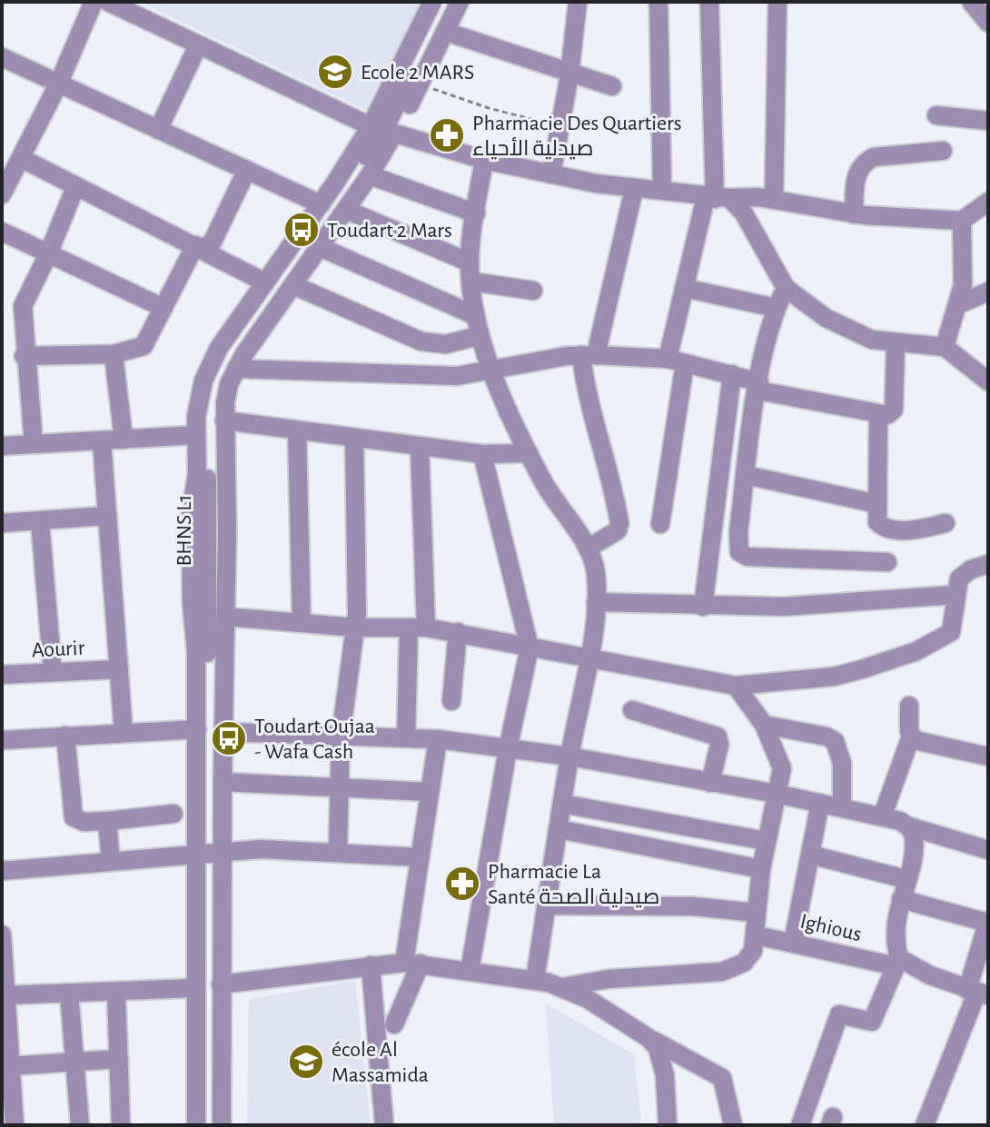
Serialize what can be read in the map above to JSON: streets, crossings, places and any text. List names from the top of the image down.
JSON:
{
  "streets": {
    "street": ["BHNS L1", "Aourir", "Ighious"]
  },
  "places": {
    "school or university": ["Ecole 2 MARS", "école Al Massamida"],
    "pharmacy": ["Pharmacie Des Quartiers صيدلية الأحياء", "Pharmacie La Santé صيدلية الصحة"],
    "bus stop": ["Toudart 2 Mars", "Toudart Oujaa - Wafa Cash"]
  }
}
